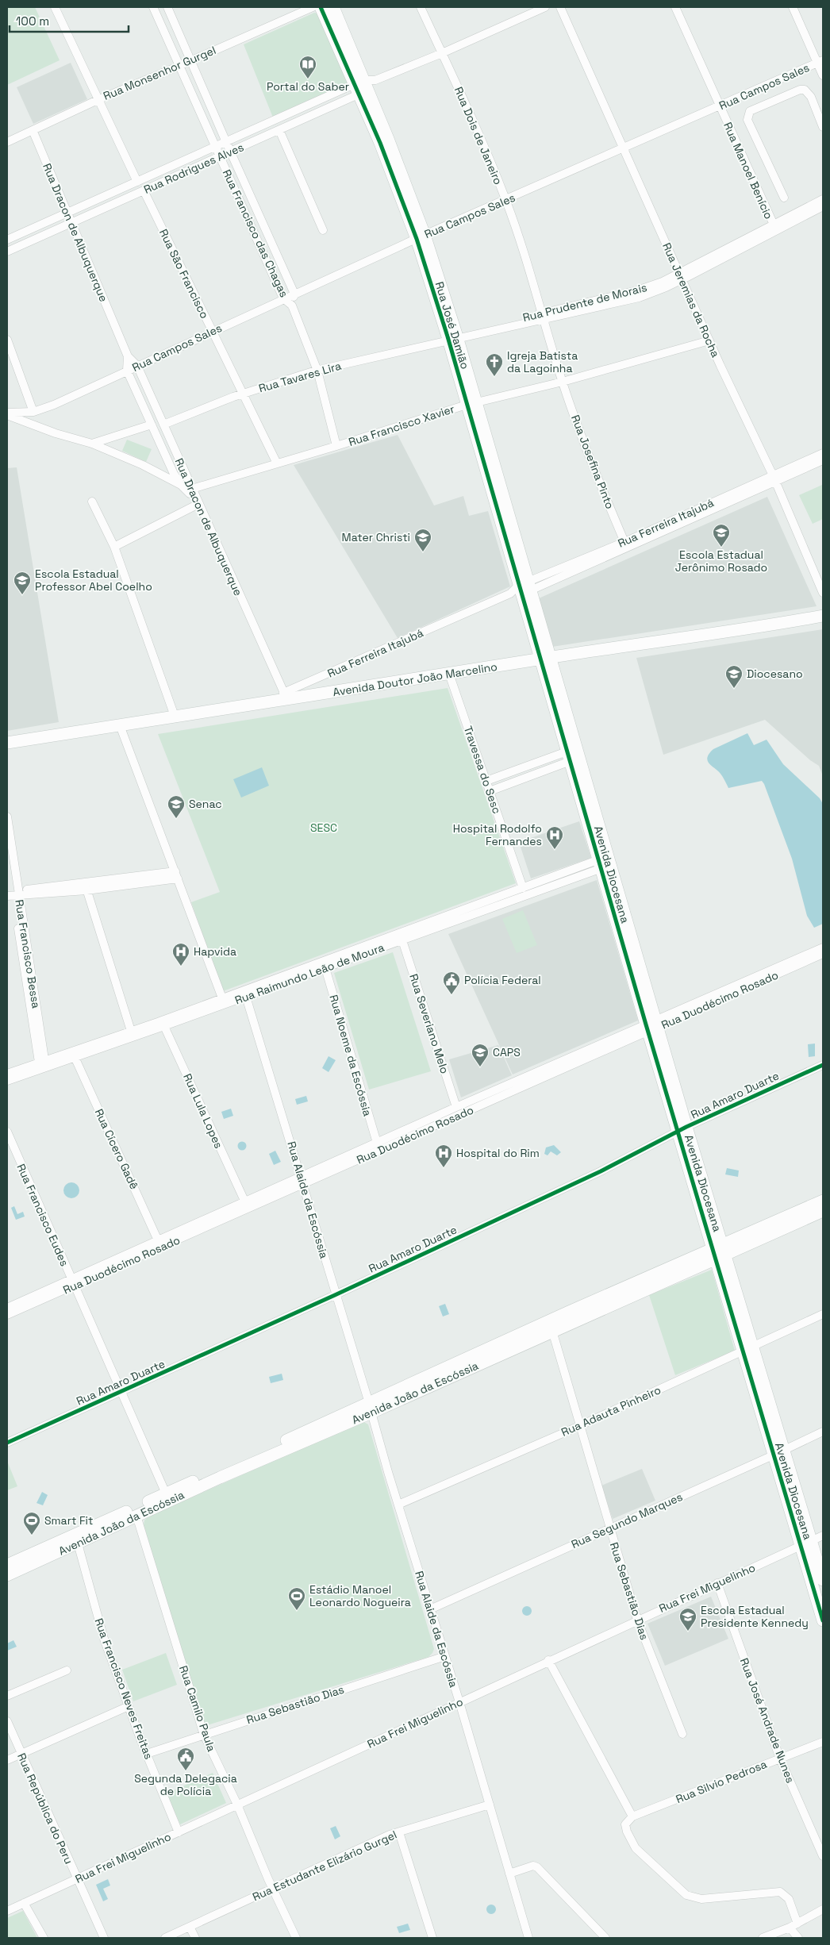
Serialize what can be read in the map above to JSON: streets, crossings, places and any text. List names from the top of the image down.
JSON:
{
  "streets": {
    "street": [
      "Rua Monsenhor Gurgel",
      "Rua Campos Sales",
      "Rua Dois de Janeiro",
      "Rua Rodrigues Alves",
      "Rua Manoel Benício",
      "Rua Dracon de Albuquerque",
      "Rua Francisco das Chagas",
      "Rua São Francisco",
      "Rua Jeremias da Rocha",
      "Rua Prudente de Morais",
      "Rua José Damião",
      "Rua Tavares Lira",
      "Rua Francisco Xavier",
      "Rua Josefina Pinto",
      "Rua Ferreira Itajubá",
      "Avenida Doutor João Marcelino",
      "Travessa do Sesc",
      "Avenida Diocesana",
      "Rua Francisco Bessa",
      "Rua Raimundo Leão de Moura",
      "Rua Duodécimo Rosado",
      "Rua Severiano Melo",
      "Rua Noeme da Escóssia",
      "Rua Amaro Duarte",
      "Rua Lula Lopes",
      "Rua Cícero Gadê",
      "Rua Alaide da Escóssia",
      "Rua Francisco Eudes",
      "Avenida João da Escóssia",
      "Rua Adauta Pinheiro",
      "Rua Segundo Marques",
      "Rua Frei Miguelinho",
      "Rua Sebastião Dias",
      "Rua Francisco Neves Freitas",
      "Rua Camilo Paula",
      "Rua José Andrade Nunes",
      "Rua Silvio Pedrosa",
      "Rua República do Peru",
      "Rua Estudante Elizário Gurgel"
    ]
  },
  "crossings": [
    ["Rua Monsenhor Gurgel", "Rua Dracon de Albuquerque"],
    ["Rua Monsenhor Gurgel", "Rua Francisco das Chagas"],
    ["Rua Campos Sales", "Rua Dois de Janeiro"],
    ["Rua Campos Sales", "Rua Manoel Benício"],
    ["Rua Campos Sales", "Rua Dracon de Albuquerque"],
    ["Rua Campos Sales", "Rua Francisco das Chagas"],
    ["Rua Campos Sales", "Rua São Francisco"],
    ["Rua Campos Sales", "Rua Jeremias da Rocha"],
    ["Rua Campos Sales", "Rua José Damião"],
    ["Rua Dois de Janeiro", "Rua Rodrigues Alves"],
    ["Rua Dois de Janeiro", "Rua Prudente de Morais"],
    ["Rua Dois de Janeiro", "Rua Francisco Xavier"],
    ["Rua Dois de Janeiro", "Rua Josefina Pinto"],
    ["Rua Rodrigues Alves", "Rua Dracon de Albuquerque"],
    ["Rua Rodrigues Alves", "Rua Francisco das Chagas"],
    ["Rua Rodrigues Alves", "Rua São Francisco"],
    ["Rua Rodrigues Alves", "Rua José Damião"],
    ["Rua Manoel Benício", "Rua Prudente de Morais"],
    ["Rua Dracon de Albuquerque", "Rua Tavares Lira"],
    ["Rua Dracon de Albuquerque", "Rua Francisco Xavier"],
    ["Rua Dracon de Albuquerque", "Rua Ferreira Itajubá"],
    ["Rua Dracon de Albuquerque", "Avenida Doutor João Marcelino"],
    ["Rua Francisco das Chagas", "Rua Tavares Lira"],
    ["Rua Francisco das Chagas", "Rua Francisco Xavier"],
    ["Rua São Francisco", "Rua Tavares Lira"],
    ["Rua São Francisco", "Rua Francisco Xavier"],
    ["Rua Jeremias da Rocha", "Rua Prudente de Morais"],
    ["Rua Jeremias da Rocha", "Rua Francisco Xavier"],
    ["Rua Jeremias da Rocha", "Rua Ferreira Itajubá"],
    ["Rua Prudente de Morais", "Rua José Damião"],
    ["Rua Prudente de Morais", "Rua Tavares Lira"],
    ["Rua José Damião", "Rua Tavares Lira"],
    ["Rua José Damião", "Rua Francisco Xavier"],
    ["Rua José Damião", "Rua Ferreira Itajubá"],
    ["Rua José Damião", "Avenida Doutor João Marcelino"],
    ["Rua José Damião", "Avenida Diocesana"],
    ["Rua Francisco Xavier", "Rua Josefina Pinto"],
    ["Rua Josefina Pinto", "Rua Ferreira Itajubá"],
    ["Rua Ferreira Itajubá", "Avenida Doutor João Marcelino"],
    ["Avenida Doutor João Marcelino", "Travessa do Sesc"],
    ["Avenida Doutor João Marcelino", "Avenida Diocesana"],
    ["Travessa do Sesc", "Rua Raimundo Leão de Moura"],
    ["Avenida Diocesana", "Rua Raimundo Leão de Moura"],
    ["Avenida Diocesana", "Rua Duodécimo Rosado"],
    ["Avenida Diocesana", "Rua Amaro Duarte"],
    ["Avenida Diocesana", "Avenida João da Escóssia"],
    ["Avenida Diocesana", "Rua Adauta Pinheiro"],
    ["Avenida Diocesana", "Rua Segundo Marques"],
    ["Avenida Diocesana", "Rua Frei Miguelinho"],
    ["Rua Francisco Bessa", "Rua Raimundo Leão de Moura"],
    ["Rua Raimundo Leão de Moura", "Rua Severiano Melo"],
    ["Rua Raimundo Leão de Moura", "Rua Noeme da Escóssia"],
    ["Rua Raimundo Leão de Moura", "Rua Lula Lopes"],
    ["Rua Raimundo Leão de Moura", "Rua Cícero Gadê"],
    ["Rua Raimundo Leão de Moura", "Rua Alaide da Escóssia"],
    ["Rua Duodécimo Rosado", "Rua Severiano Melo"],
    ["Rua Duodécimo Rosado", "Rua Noeme da Escóssia"],
    ["Rua Duodécimo Rosado", "Rua Lula Lopes"],
    ["Rua Duodécimo Rosado", "Rua Cícero Gadê"],
    ["Rua Duodécimo Rosado", "Rua Alaide da Escóssia"],
    ["Rua Duodécimo Rosado", "Rua Francisco Eudes"],
    ["Rua Amaro Duarte", "Rua Alaide da Escóssia"],
    ["Rua Amaro Duarte", "Rua Francisco Eudes"],
    ["Rua Alaide da Escóssia", "Avenida João da Escóssia"],
    ["Rua Alaide da Escóssia", "Rua Adauta Pinheiro"],
    ["Rua Alaide da Escóssia", "Rua Segundo Marques"],
    ["Rua Alaide da Escóssia", "Rua Frei Miguelinho"],
    ["Rua Alaide da Escóssia", "Rua Sebastião Dias"],
    ["Rua Alaide da Escóssia", "Rua Estudante Elizário Gurgel"],
    ["Rua Francisco Eudes", "Avenida João da Escóssia"],
    ["Avenida João da Escóssia", "Rua Sebastião Dias"],
    ["Avenida João da Escóssia", "Rua Francisco Neves Freitas"],
    ["Avenida João da Escóssia", "Rua Camilo Paula"],
    ["Rua Adauta Pinheiro", "Rua Sebastião Dias"],
    ["Rua Segundo Marques", "Rua Sebastião Dias"],
    ["Rua Frei Miguelinho", "Rua Sebastião Dias"],
    ["Rua Frei Miguelinho", "Rua Francisco Neves Freitas"],
    ["Rua Frei Miguelinho", "Rua Camilo Paula"],
    ["Rua Frei Miguelinho", "Rua José Andrade Nunes"],
    ["Rua Frei Miguelinho", "Rua República do Peru"],
    ["Rua Sebastião Dias", "Rua Francisco Neves Freitas"],
    ["Rua Sebastião Dias", "Rua Camilo Paula"],
    ["Rua Camilo Paula", "Rua Estudante Elizário Gurgel"],
    ["Rua José Andrade Nunes", "Rua Silvio Pedrosa"]
  ],
  "parks": ["SESC"],
  "places": {
    "library": ["Portal do Saber"],
    "church": ["Igreja Batista da Lagoinha"],
    "school or university": [
      "Escola Estadual Jerônimo Rosado",
      "Mater Christi",
      "Escola Estadual Professor Abel Coelho",
      "Diocesano",
      "Senac",
      "CAPS",
      "Escola Estadual Presidente Kennedy"
    ],
    "hospital": ["Hospital Rodolfo Fernandes", "Hapvida", "Hospital do Rim"],
    "public building": ["Polícia Federal", "Segunda Delegacia de Polícia"],
    "sports": ["Smart Fit", "Estádio Manoel Leonardo Nogueira"]
  },
  "scale_bar": "100 m"
}
